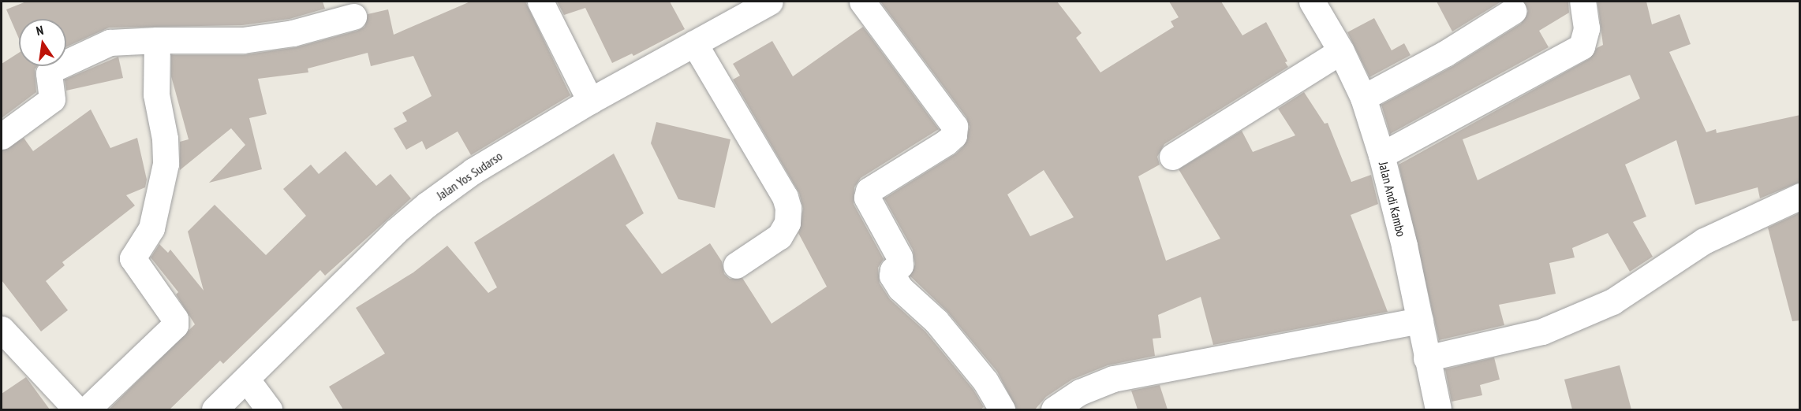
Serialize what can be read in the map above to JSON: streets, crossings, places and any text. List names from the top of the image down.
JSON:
{
  "streets": {
    "street": ["Jalan Yos Sudarso", "Jalan Andi Kambo"]
  },
  "north": "top"
}
